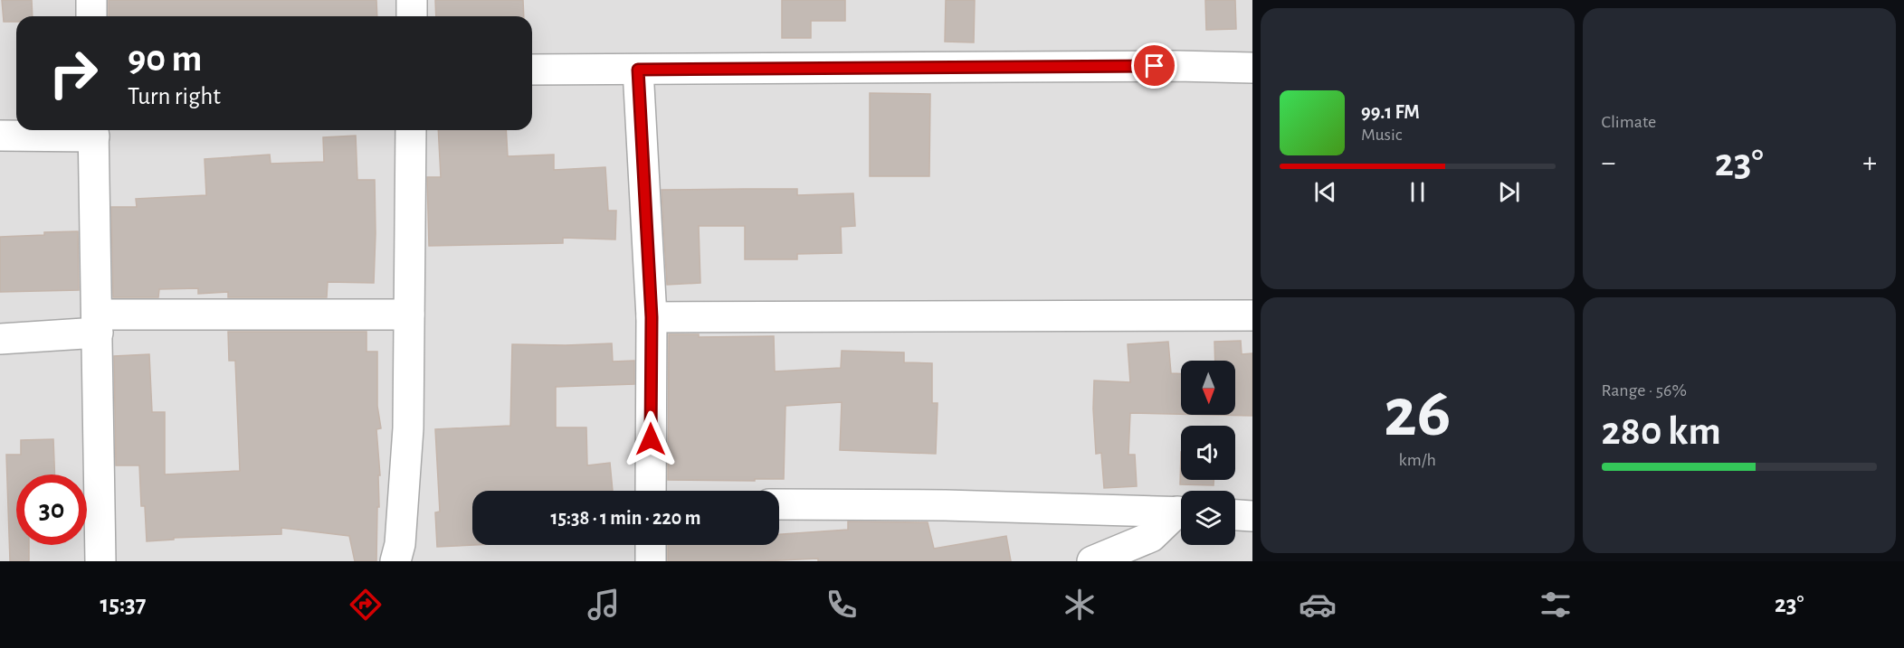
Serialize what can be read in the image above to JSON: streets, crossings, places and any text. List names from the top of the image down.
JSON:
{
  "north": "bottom",
  "page": {
    "tile": [
      "Climate",
      ["26", "km/h"],
      ["Range · 56%", "280 km"]
    ],
    "turn": ["90 m", "Turn right"],
    "song": ["99.1 FM", "Music"],
    "heat": ["−", "23°", "+"],
    "limit": "30",
    "trip": "15:38 · 1 min · 220 m",
    "tabs": ["15:37", "23°"]
  }
}
